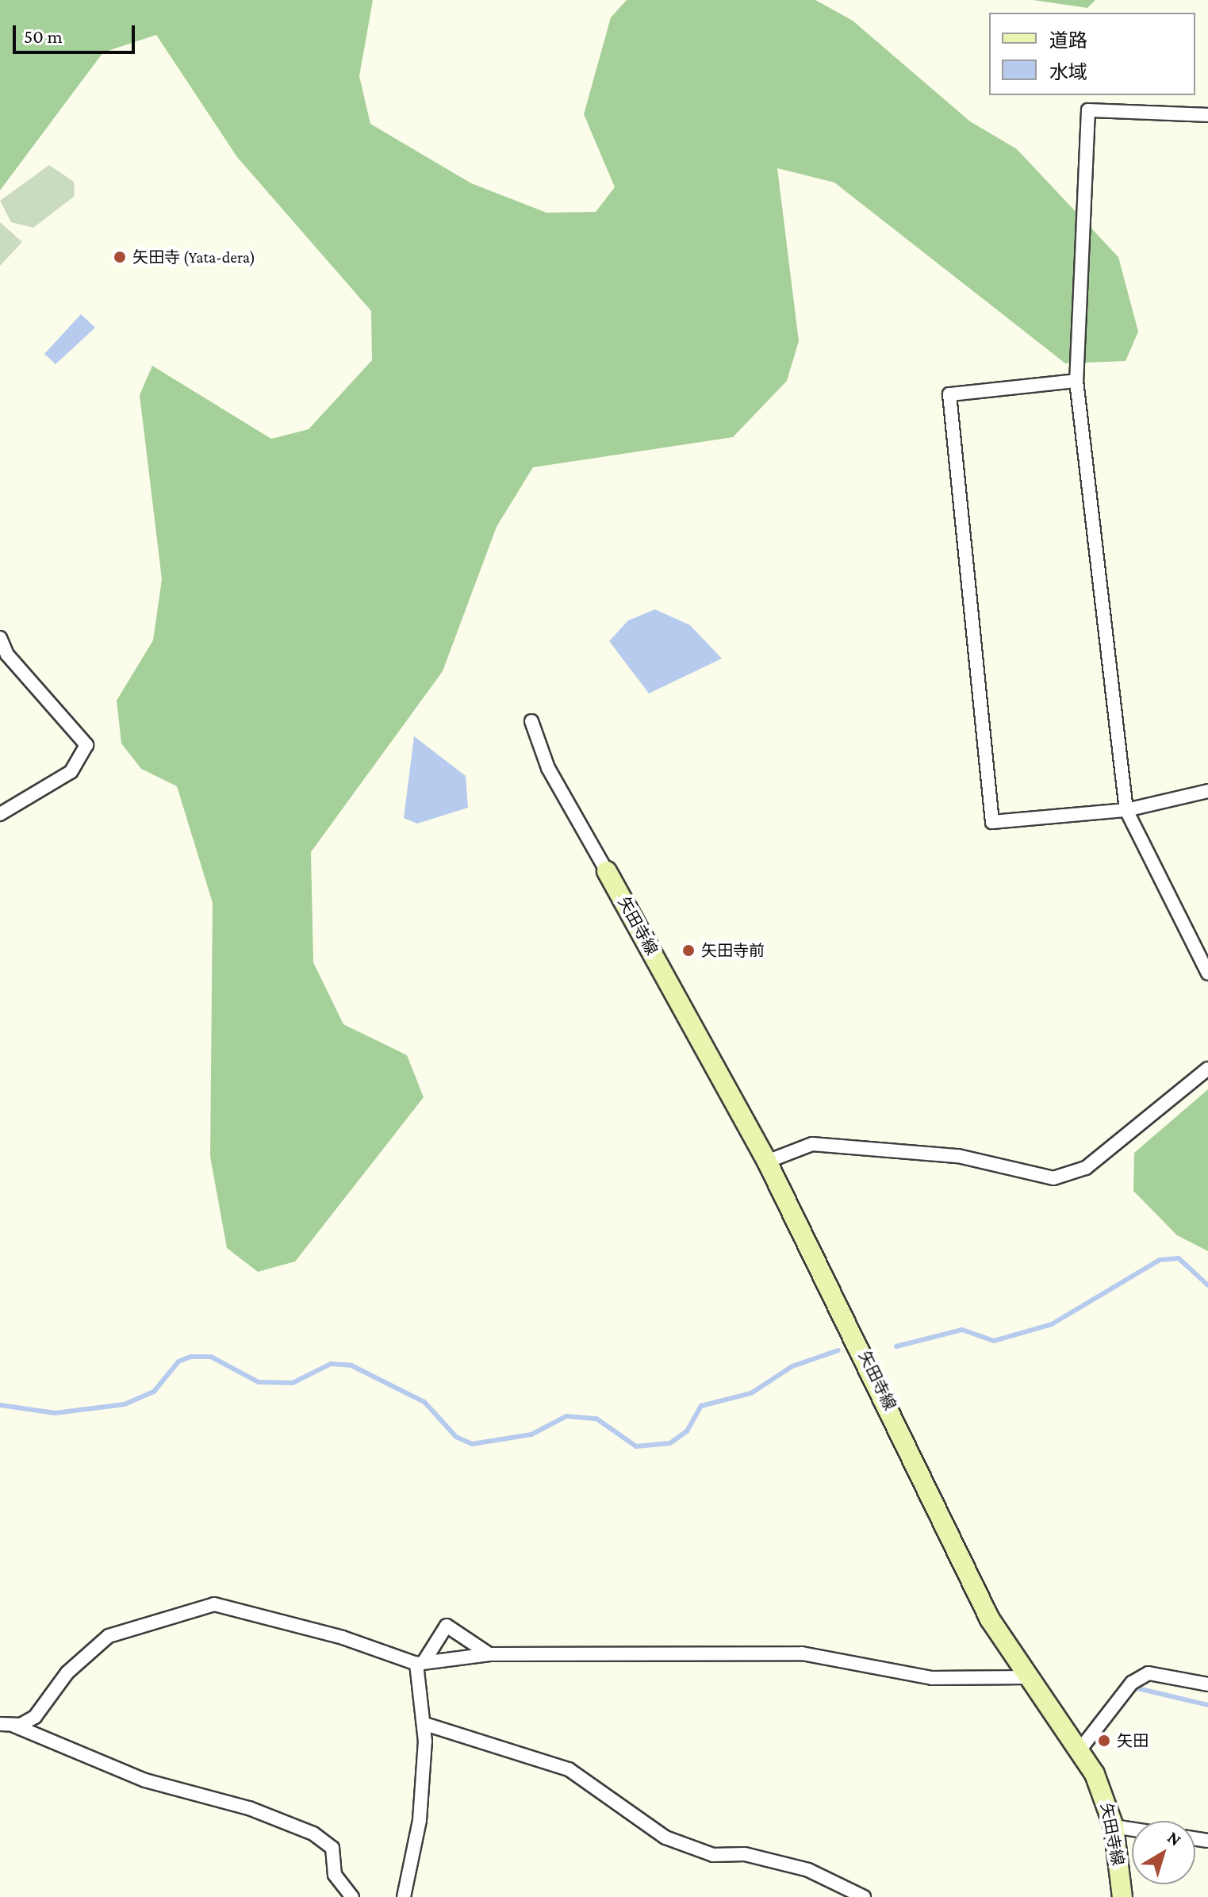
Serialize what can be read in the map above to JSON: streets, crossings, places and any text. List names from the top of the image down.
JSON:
{
  "streets": {
    "main road": ["矢田寺線"]
  },
  "places": ["矢田寺 (Yata-dera)", "矢田寺前", "矢田"],
  "legend": ["道路", "水域"],
  "scale_bar": "50 m",
  "north": "top right"
}
